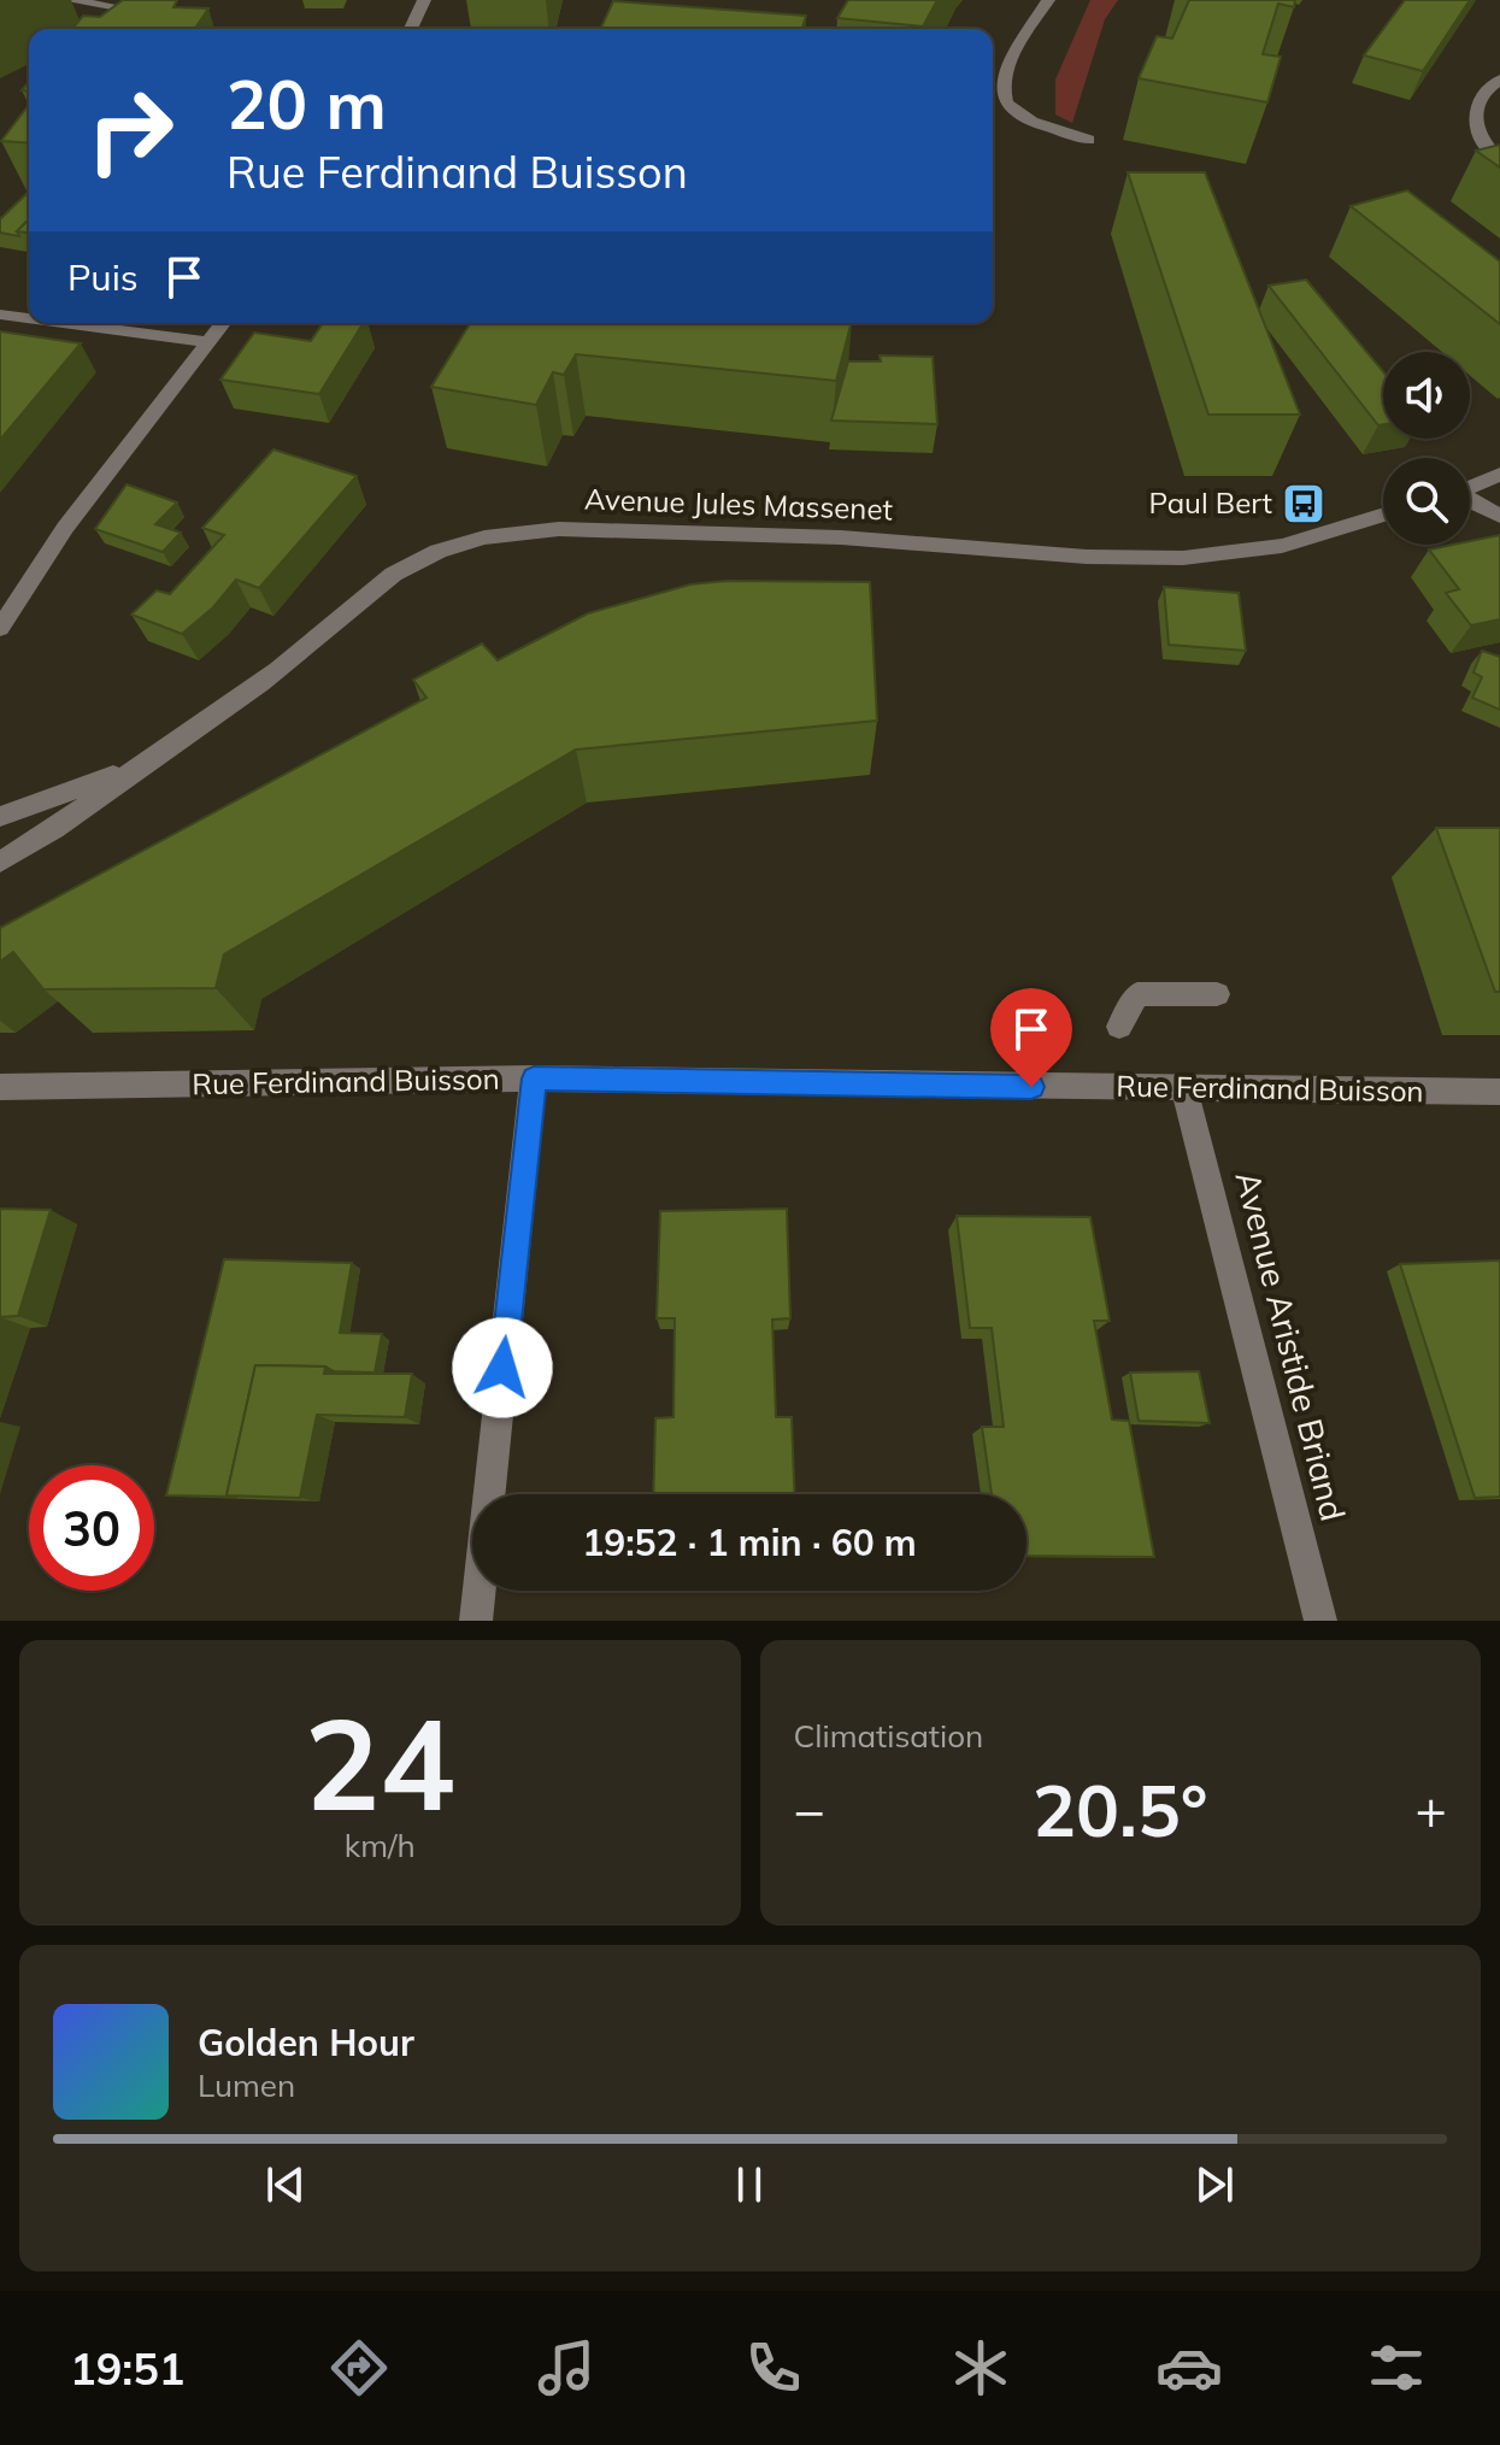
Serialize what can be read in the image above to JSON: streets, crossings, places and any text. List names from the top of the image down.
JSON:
{
  "streets": {
    "street": ["Avenue Jules Massenet", "Rue Ferdinand Buisson", "Avenue Aristide Briand"]
  },
  "crossings": [
    ["Rue Ferdinand Buisson", "Avenue Aristide Briand"]
  ],
  "places": {
    "bus stop": ["Paul Bert"]
  },
  "page": {
    "turn": ["20 m", "Rue Ferdinand Buisson"],
    "then": "Puis",
    "limit": "30",
    "trip": "19:52 · 1 min · 60 m",
    "tile": [
      ["24", "km/h"],
      "Climatisation"
    ],
    "heat": ["−", "20.5°", "+"],
    "song": ["Golden Hour", "Lumen"],
    "tabs": "19:51"
  }
}
